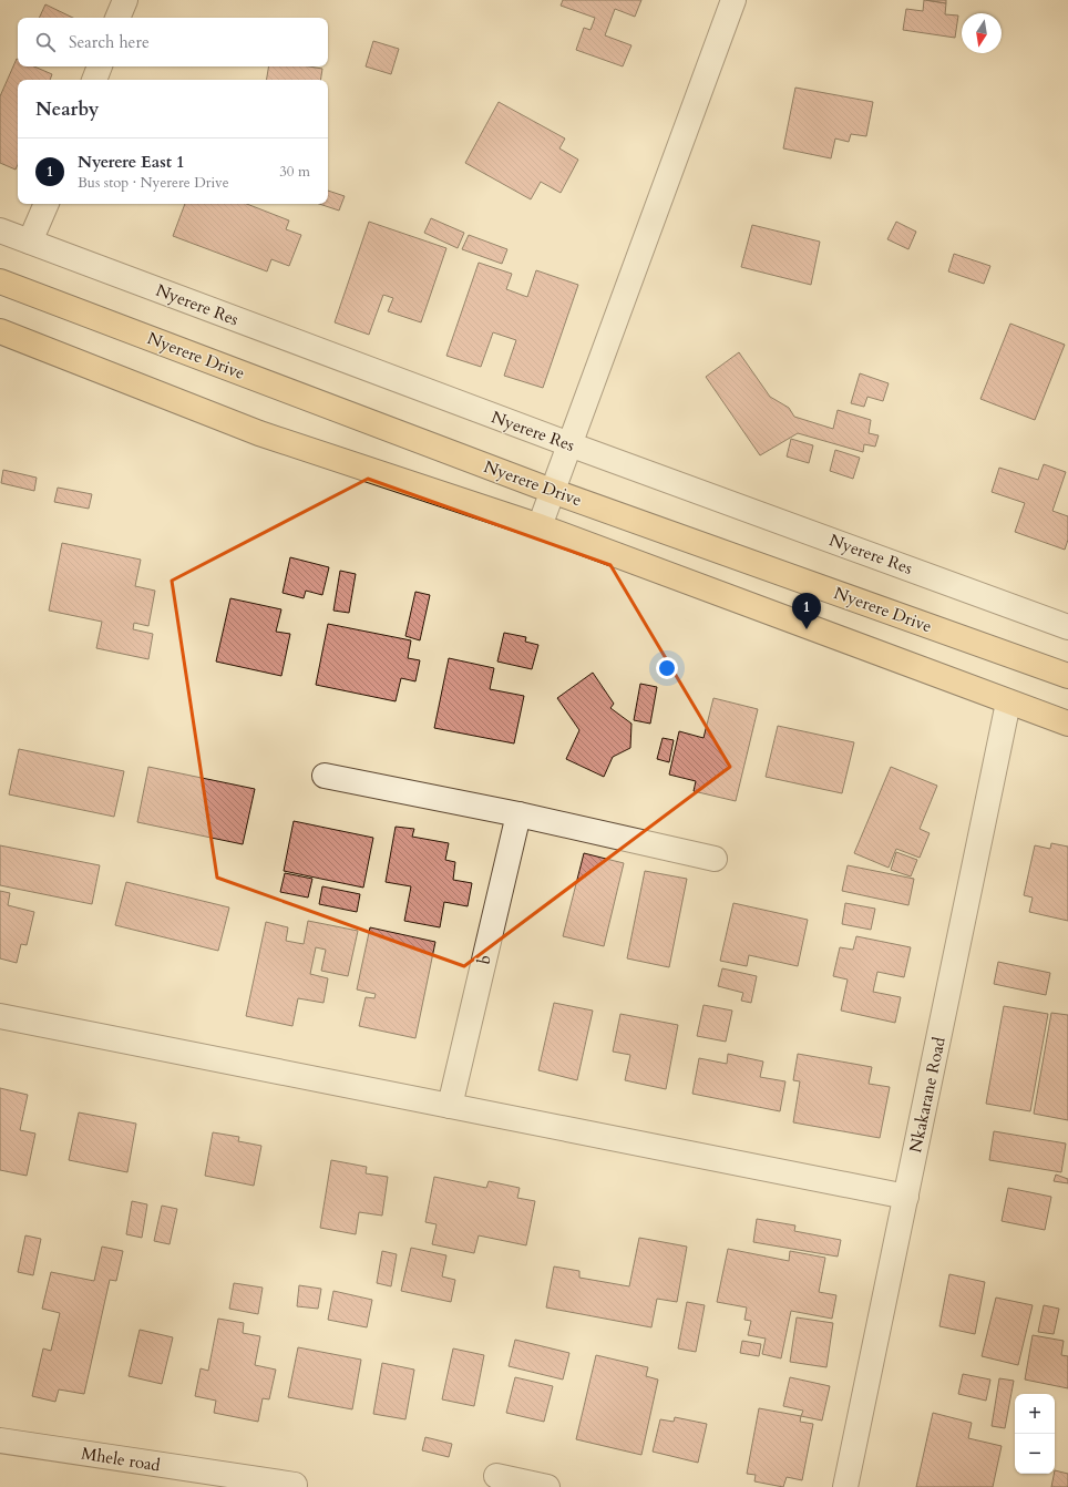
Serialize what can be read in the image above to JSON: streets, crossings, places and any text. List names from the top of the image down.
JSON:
{
  "streets": {
    "main road": ["Nyerere Drive"],
    "street": [
      "Nyerere Res",
      "b",
      "Nkakarane Road",
      "Mhele road"
    ]
  },
  "north": "bottom",
  "page": {
    "search": "Search here",
    "heading": "Nearby",
    "list": [
      {
        "mark": "1",
        "name": "Nyerere East 1",
        "note": "Bus stop · Nyerere Drive",
        "value": "30 m"
      }
    ],
    "pins": "1",
    "map_buttons": ["+", "−"]
  }
}
